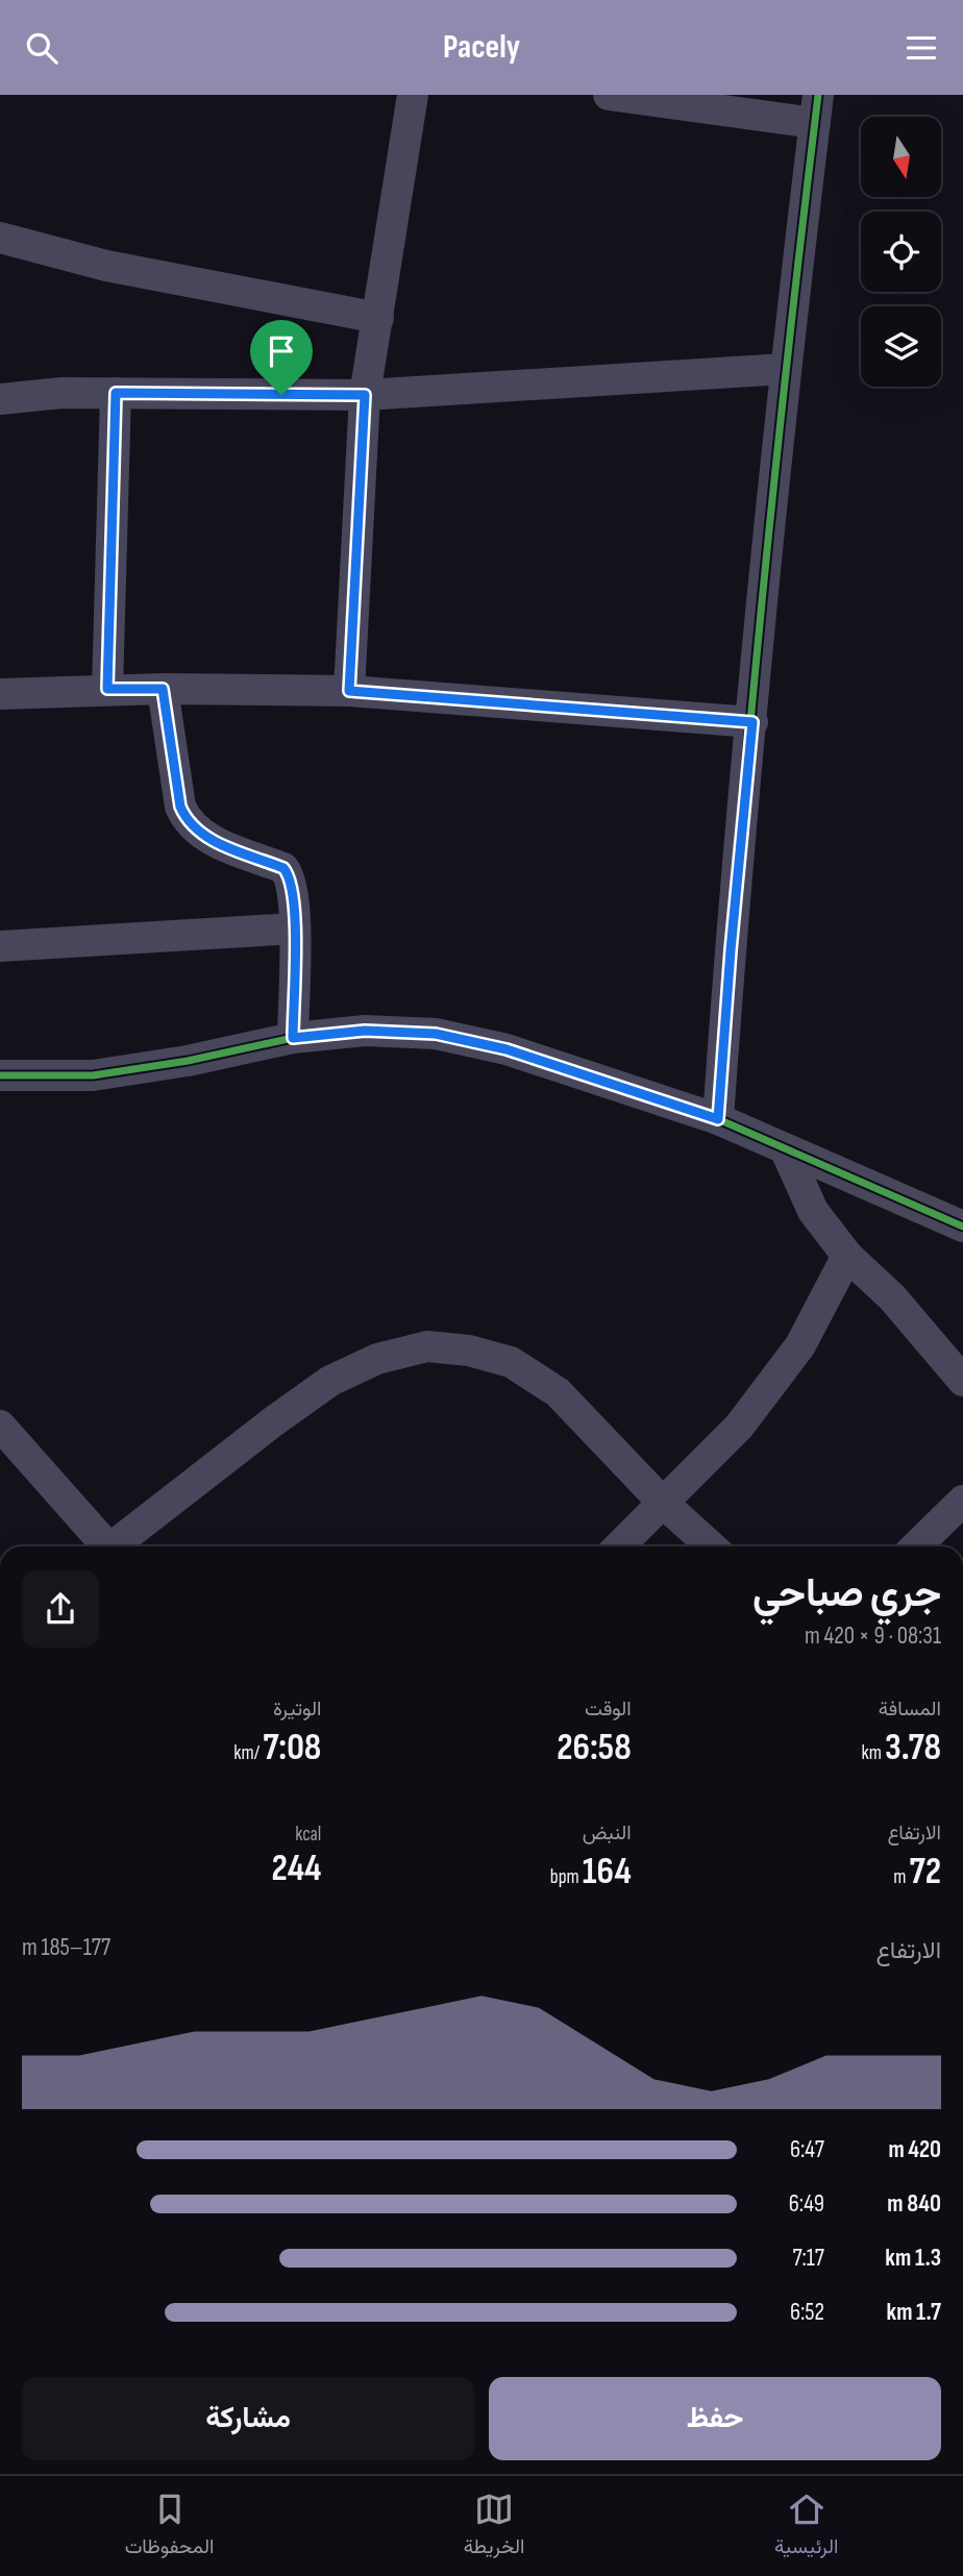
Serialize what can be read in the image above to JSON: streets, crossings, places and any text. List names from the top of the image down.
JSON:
{
  "north": "bottom",
  "page": {
    "header": "Pacely",
    "heading": ["جري صباحي", "08:31 · 9 × 420 m"],
    "stats": [
      ["المسافة", "3.78 km"],
      ["الوقت", "26:58"],
      ["الوتيرة", "7:08 /km"],
      ["الارتفاع", "72 m"],
      ["النبض", "164 bpm"],
      ["kcal", "244"]
    ],
    "chart": ["الارتفاع", "177–185 m"],
    "list": [
      {
        "name": "420 m",
        "note": "6:47"
      },
      {
        "name": "840 m",
        "note": "6:49"
      },
      {
        "name": "1.3 km",
        "note": "7:17"
      },
      {
        "name": "1.7 km",
        "note": "6:52"
      }
    ],
    "buttons": ["حفظ", "مشاركة"],
    "tabs": ["الرئيسية", "الخريطة", "المحفوظات"]
  }
}
